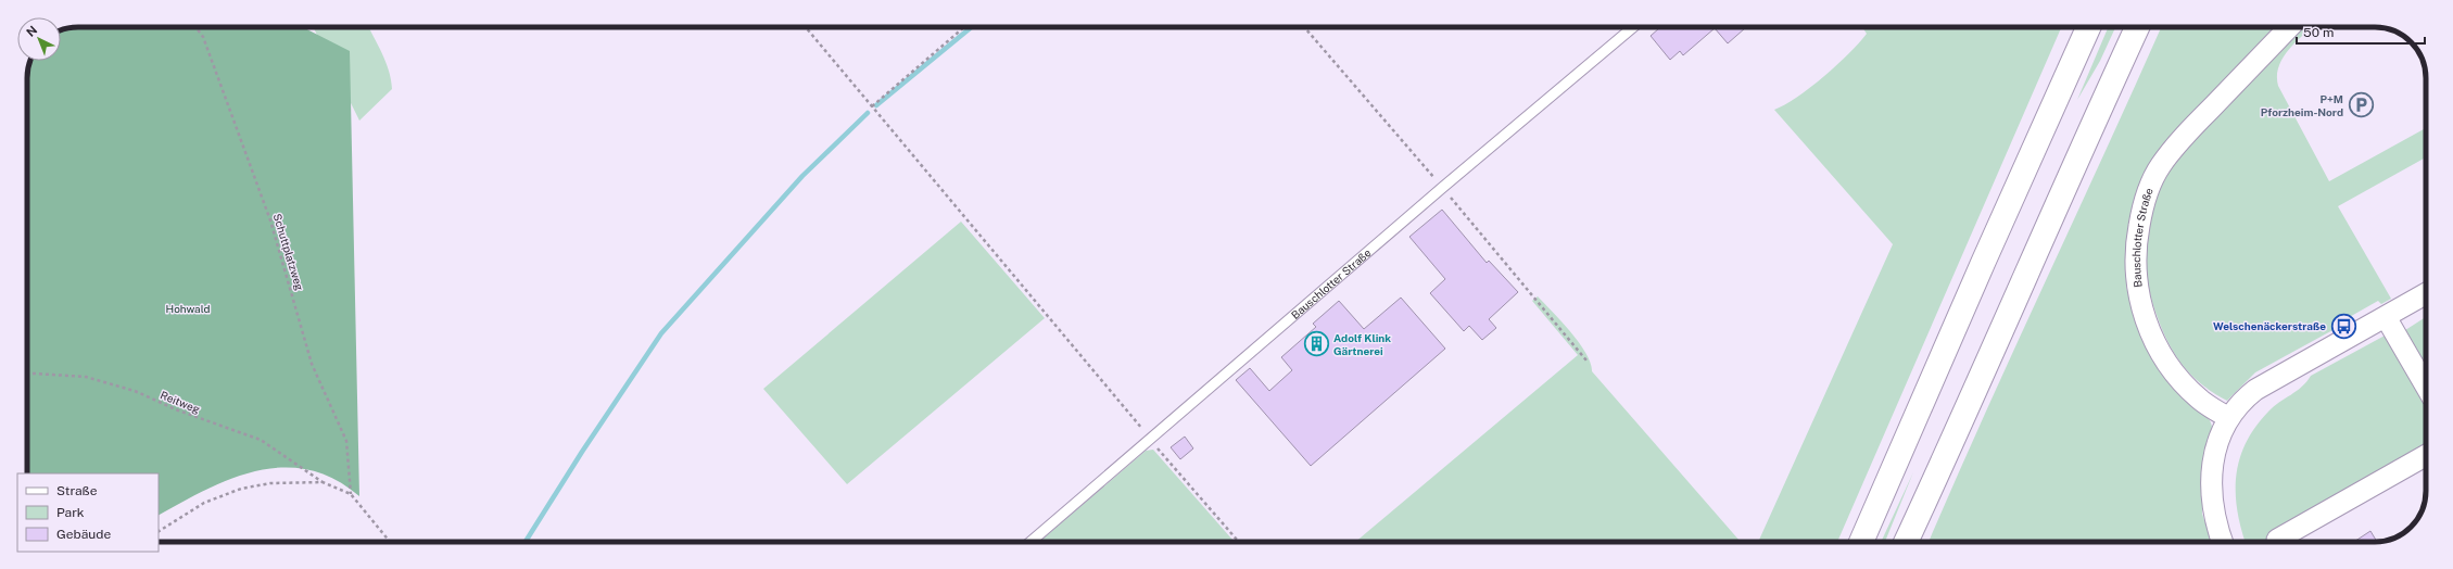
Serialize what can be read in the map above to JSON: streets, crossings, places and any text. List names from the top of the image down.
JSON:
{
  "streets": {
    "street": ["Bauschlotter Straße"],
    "path": ["Schuttplatzweg", "Reitweg"]
  },
  "parks": ["Hohwald"],
  "places": {
    "parking": ["P+M Pforzheim-Nord"],
    "bus stop": ["Welschenäckerstraße"],
    "building": ["Adolf Klink Gärtnerei"]
  },
  "legend": ["Straße", "Park", "Gebäude"],
  "scale_bar": "50 m",
  "north": "top left"
}
